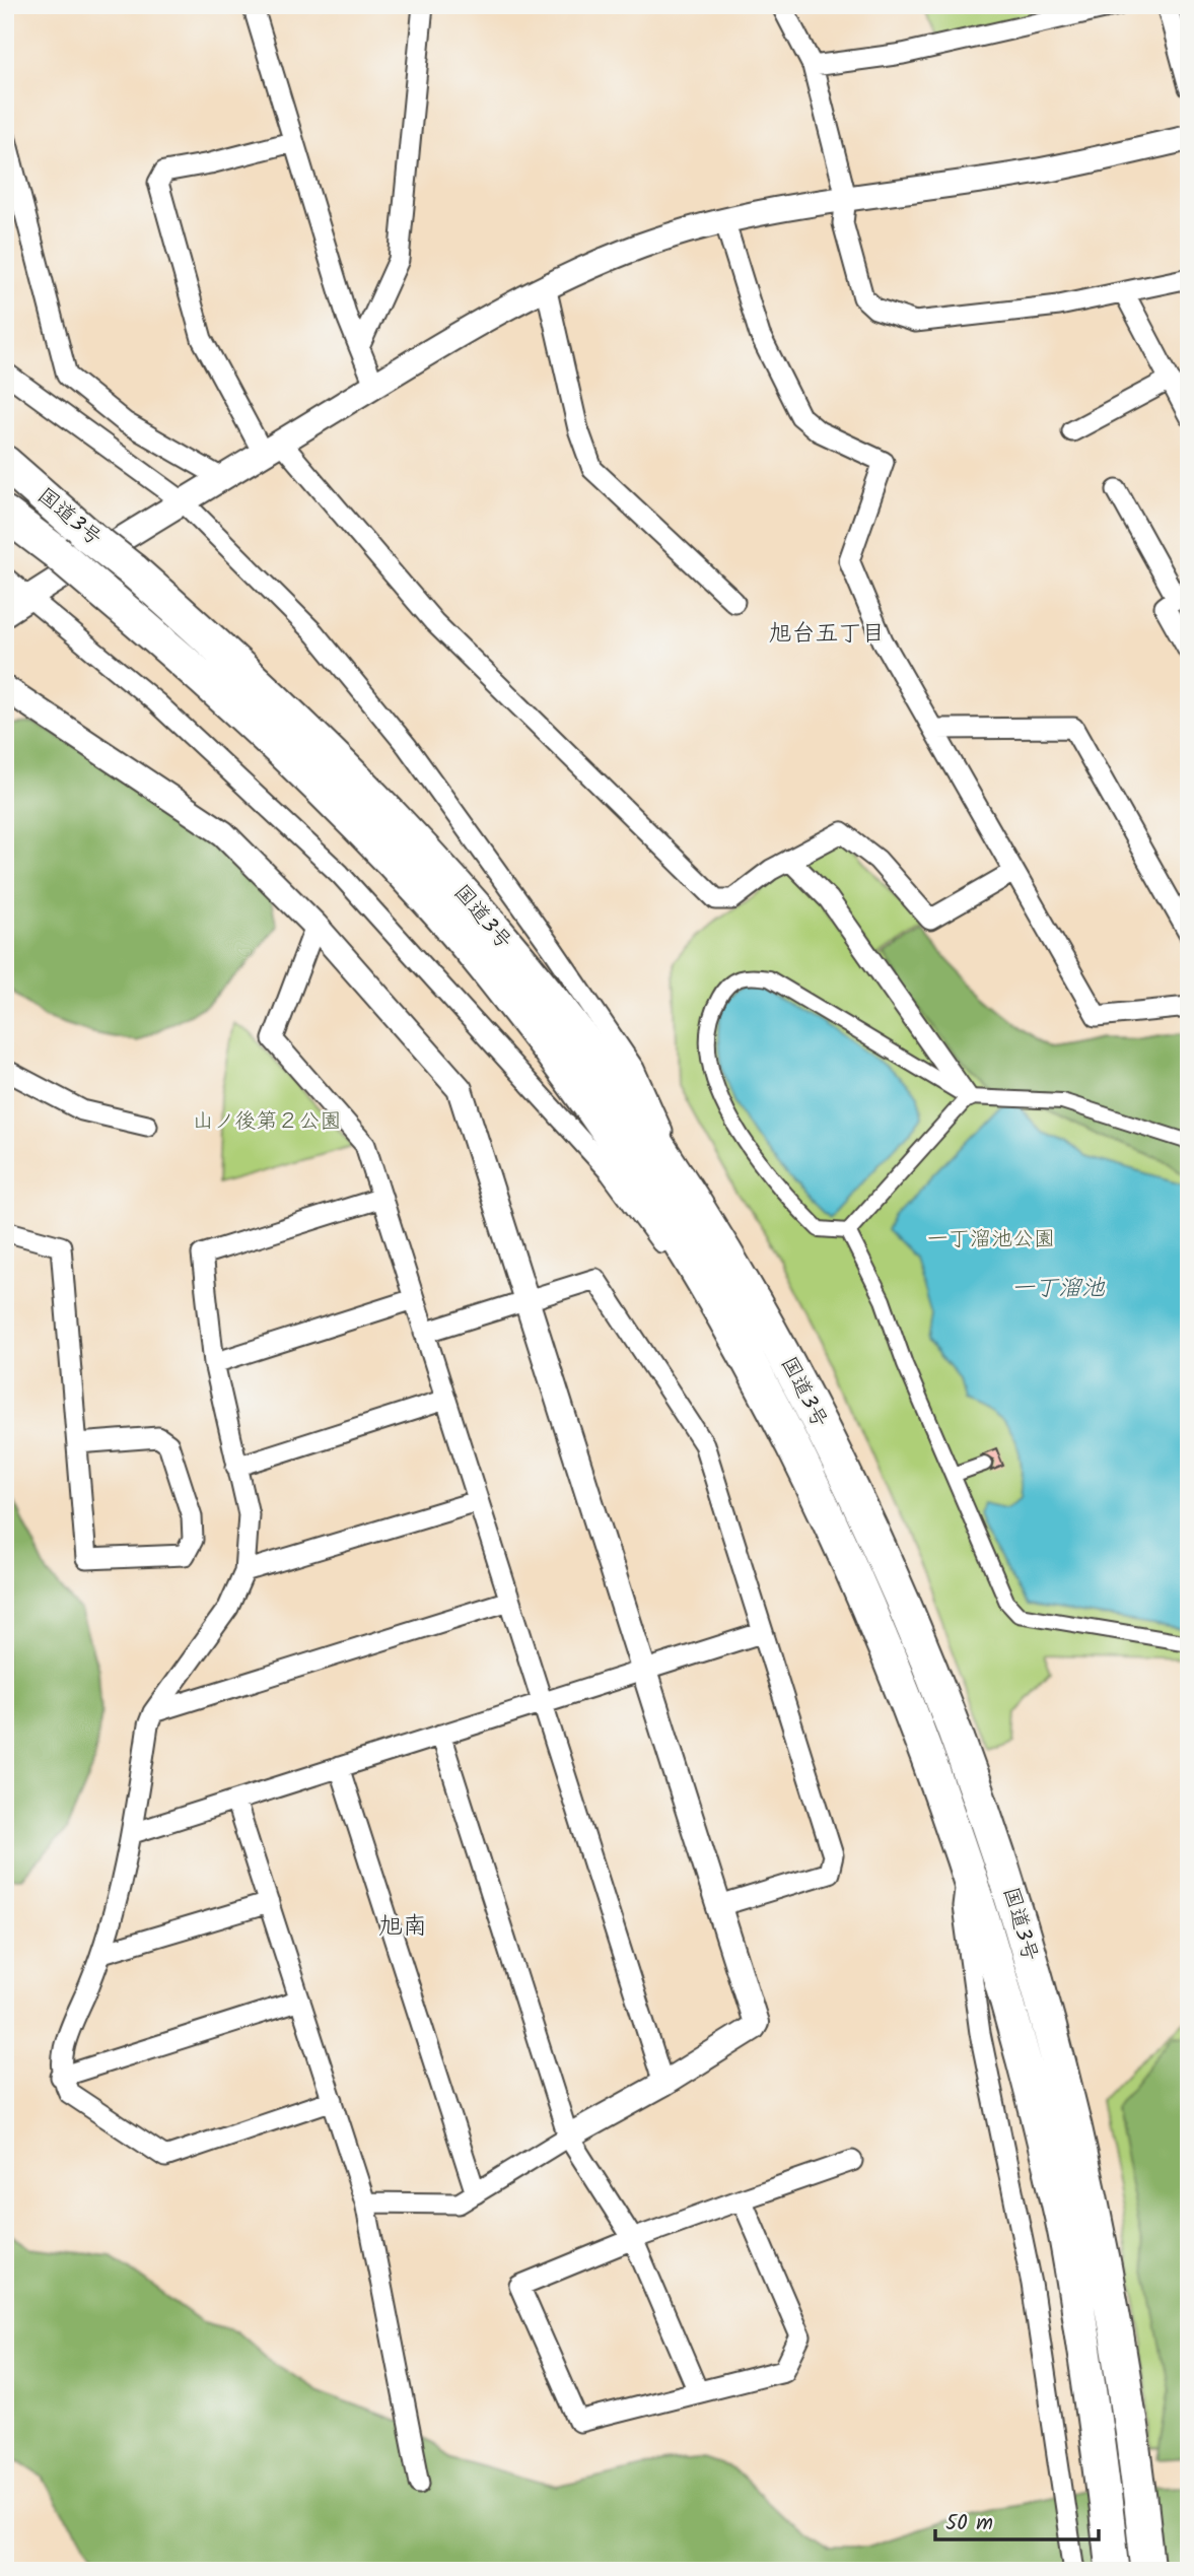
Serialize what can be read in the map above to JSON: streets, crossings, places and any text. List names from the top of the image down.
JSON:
{
  "streets": {
    "highway": ["国道3号"]
  },
  "districts": ["旭台五丁目", "旭南"],
  "water": ["一丁溜池"],
  "parks": ["山ノ後第２公園", "一丁溜池公園"],
  "scale_bar": "50 m"
}
